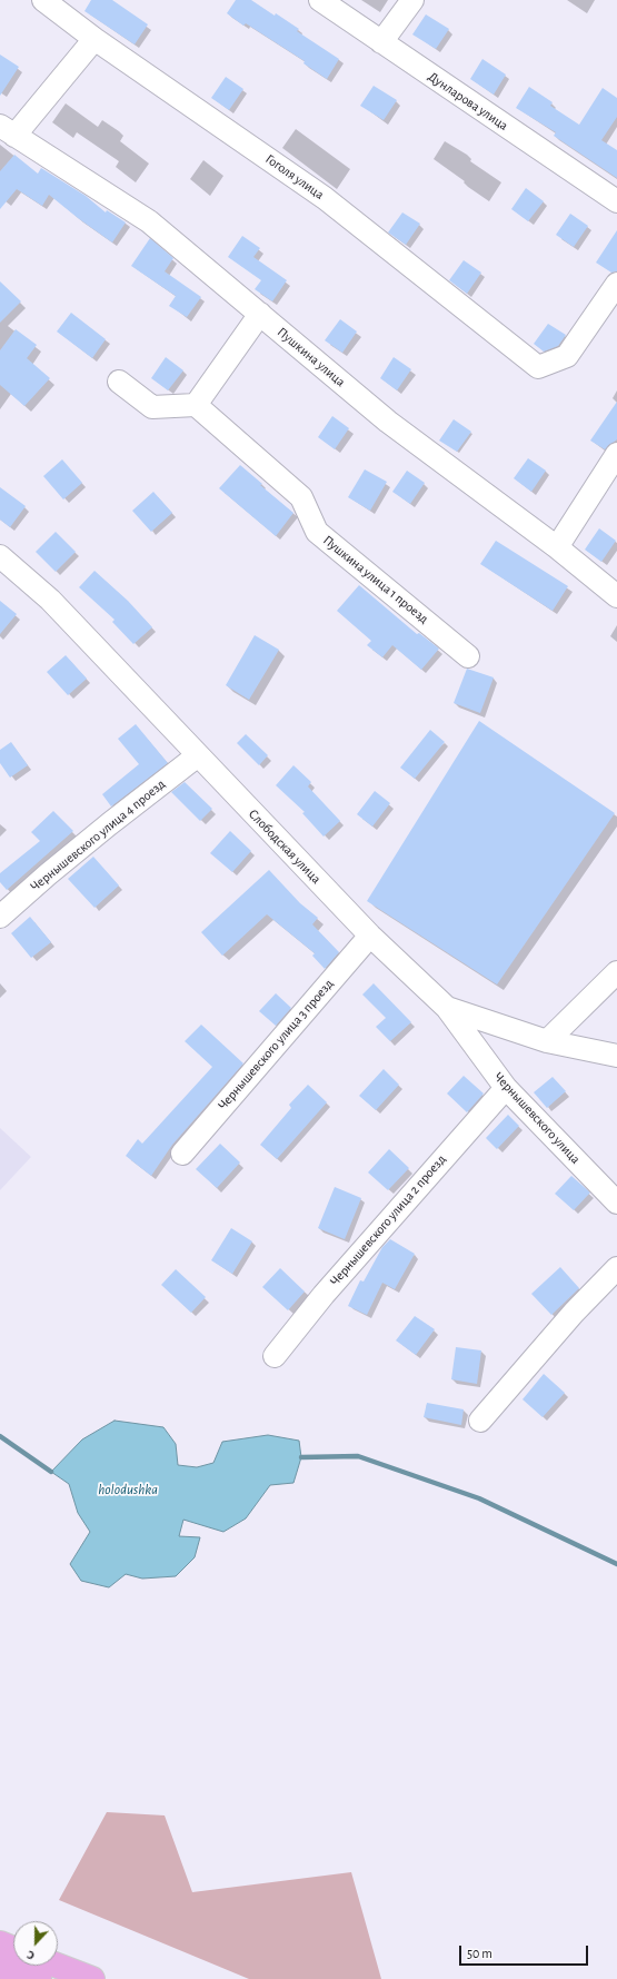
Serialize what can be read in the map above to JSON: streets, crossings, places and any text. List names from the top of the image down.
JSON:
{
  "streets": {
    "street": [
      "Дунларова улица",
      "Гоголя улица",
      "Пушкина улица",
      "Пушкина улица 1 проезд",
      "Чернышевского улица 4 проезд",
      "Слободская улица",
      "Чернышевского улица 3 проезд",
      "Чернышевского улица",
      "Чернышевского улица 2 проезд"
    ]
  },
  "crossings": [
    ["Чернышевского улица 4 проезд", "Слободская улица"],
    ["Слободская улица", "Чернышевского улица 3 проезд"],
    ["Слободская улица", "Чернышевского улица"],
    ["Чернышевского улица", "Чернышевского улица 2 проезд"]
  ],
  "water": ["holodushka"],
  "scale_bar": "50 m",
  "north": "bottom"
}
